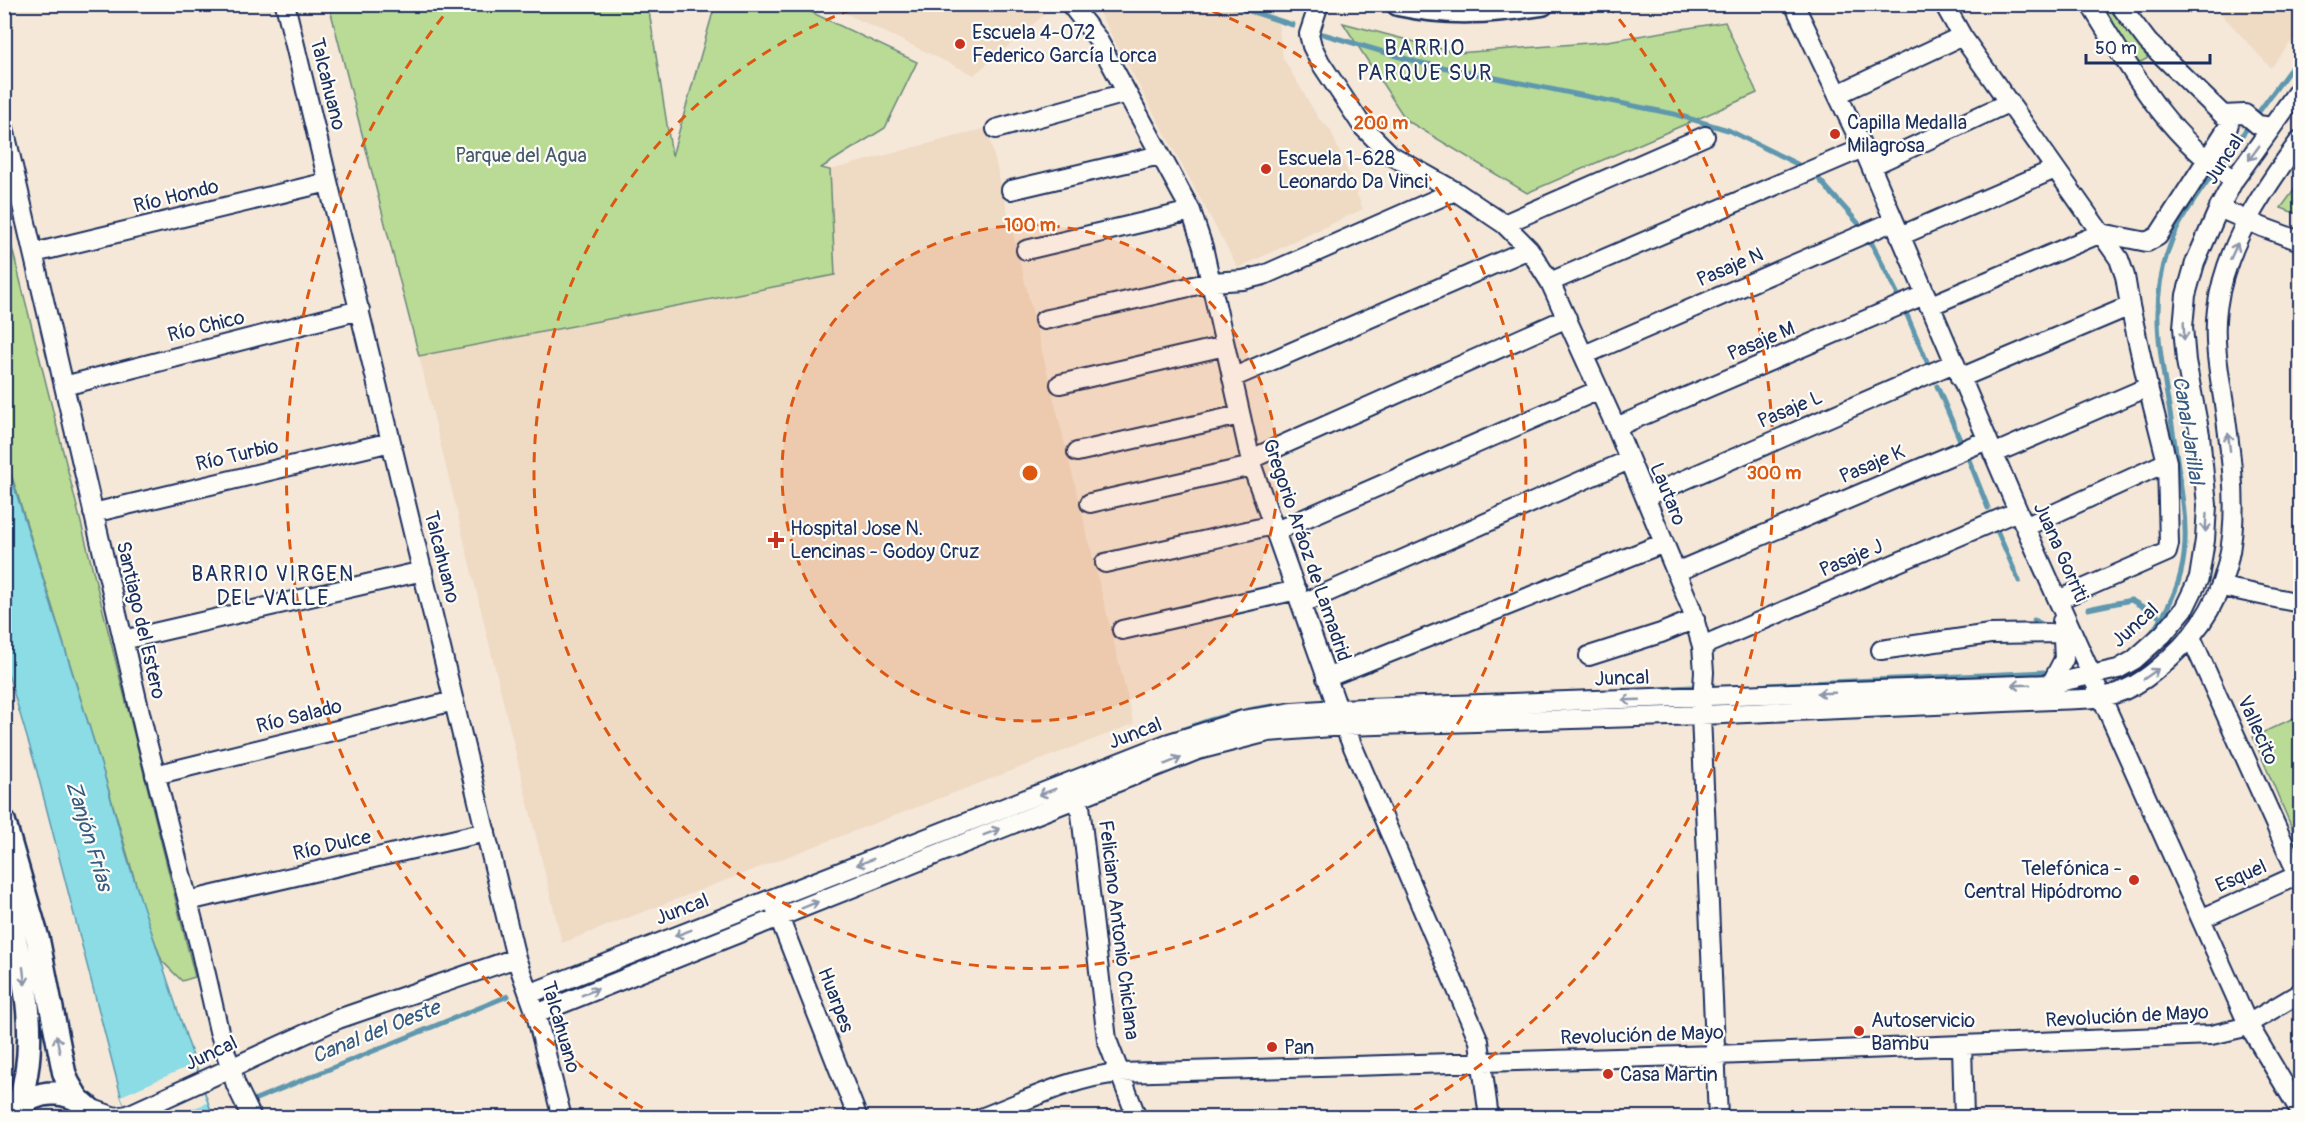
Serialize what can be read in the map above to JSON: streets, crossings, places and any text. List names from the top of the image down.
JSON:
{
  "streets": {
    "street": [
      "Talcahuano",
      "Juncal",
      "Río Hondo",
      "Pasaje N",
      "Río Chico",
      "Pasaje M",
      "Pasaje L",
      "Río Turbio",
      "Pasaje K",
      "Lautaro",
      "Gregorio Aráoz de Lamadrid",
      "Juana Gorriti",
      "Pasaje J",
      "Santiago del Estero",
      "Río Salado",
      "Vallecito",
      "Río Dulce",
      "Esquel",
      "Feliciano Antonio Chiclana",
      "Huarpes",
      "Revolución de Mayo"
    ]
  },
  "crossings": [
    ["Talcahuano", "Juncal"],
    ["Talcahuano", "Río Hondo"],
    ["Talcahuano", "Río Chico"],
    ["Talcahuano", "Río Turbio"],
    ["Talcahuano", "Río Salado"],
    ["Talcahuano", "Río Dulce"],
    ["Juncal", "Lautaro"],
    ["Juncal", "Gregorio Aráoz de Lamadrid"],
    ["Juncal", "Juana Gorriti"],
    ["Juncal", "Santiago del Estero"],
    ["Juncal", "Vallecito"],
    ["Juncal", "Feliciano Antonio Chiclana"],
    ["Juncal", "Huarpes"],
    ["Río Hondo", "Santiago del Estero"],
    ["Pasaje N", "Lautaro"],
    ["Pasaje N", "Juana Gorriti"],
    ["Río Chico", "Santiago del Estero"],
    ["Pasaje M", "Lautaro"],
    ["Pasaje M", "Juana Gorriti"],
    ["Pasaje L", "Lautaro"],
    ["Pasaje L", "Juana Gorriti"],
    ["Río Turbio", "Santiago del Estero"],
    ["Pasaje K", "Lautaro"],
    ["Pasaje K", "Juana Gorriti"],
    ["Lautaro", "Pasaje J"],
    ["Lautaro", "Revolución de Mayo"],
    ["Gregorio Aráoz de Lamadrid", "Revolución de Mayo"],
    ["Juana Gorriti", "Pasaje J"],
    ["Juana Gorriti", "Esquel"],
    ["Juana Gorriti", "Revolución de Mayo"],
    ["Santiago del Estero", "Río Salado"],
    ["Santiago del Estero", "Río Dulce"],
    ["Vallecito", "Esquel"],
    ["Feliciano Antonio Chiclana", "Revolución de Mayo"]
  ],
  "districts": ["BARRIO PARQUE SUR", "BARRIO VIRGEN DEL VALLE"],
  "water": ["Canal Jarillal", "Zanjón Frías", "Canal del Oeste"],
  "parks": ["Parque del Agua"],
  "places": {
    "other": [
      "Escuela 4-072 Federico García Lorca",
      "Capilla Medalla Milagrosa",
      "Escuela 1-628 Leonardo Da Vinci",
      "Telefónica - Central Hipódromo",
      "Autoservicio Bambu",
      "Pan",
      "Casa Martin"
    ],
    "health": ["Hospital Jose N. Lencinas - Godoy Cruz"]
  },
  "scale_bar": "50 m",
  "rings": ["200 m", "100 m", "300 m"]
}
